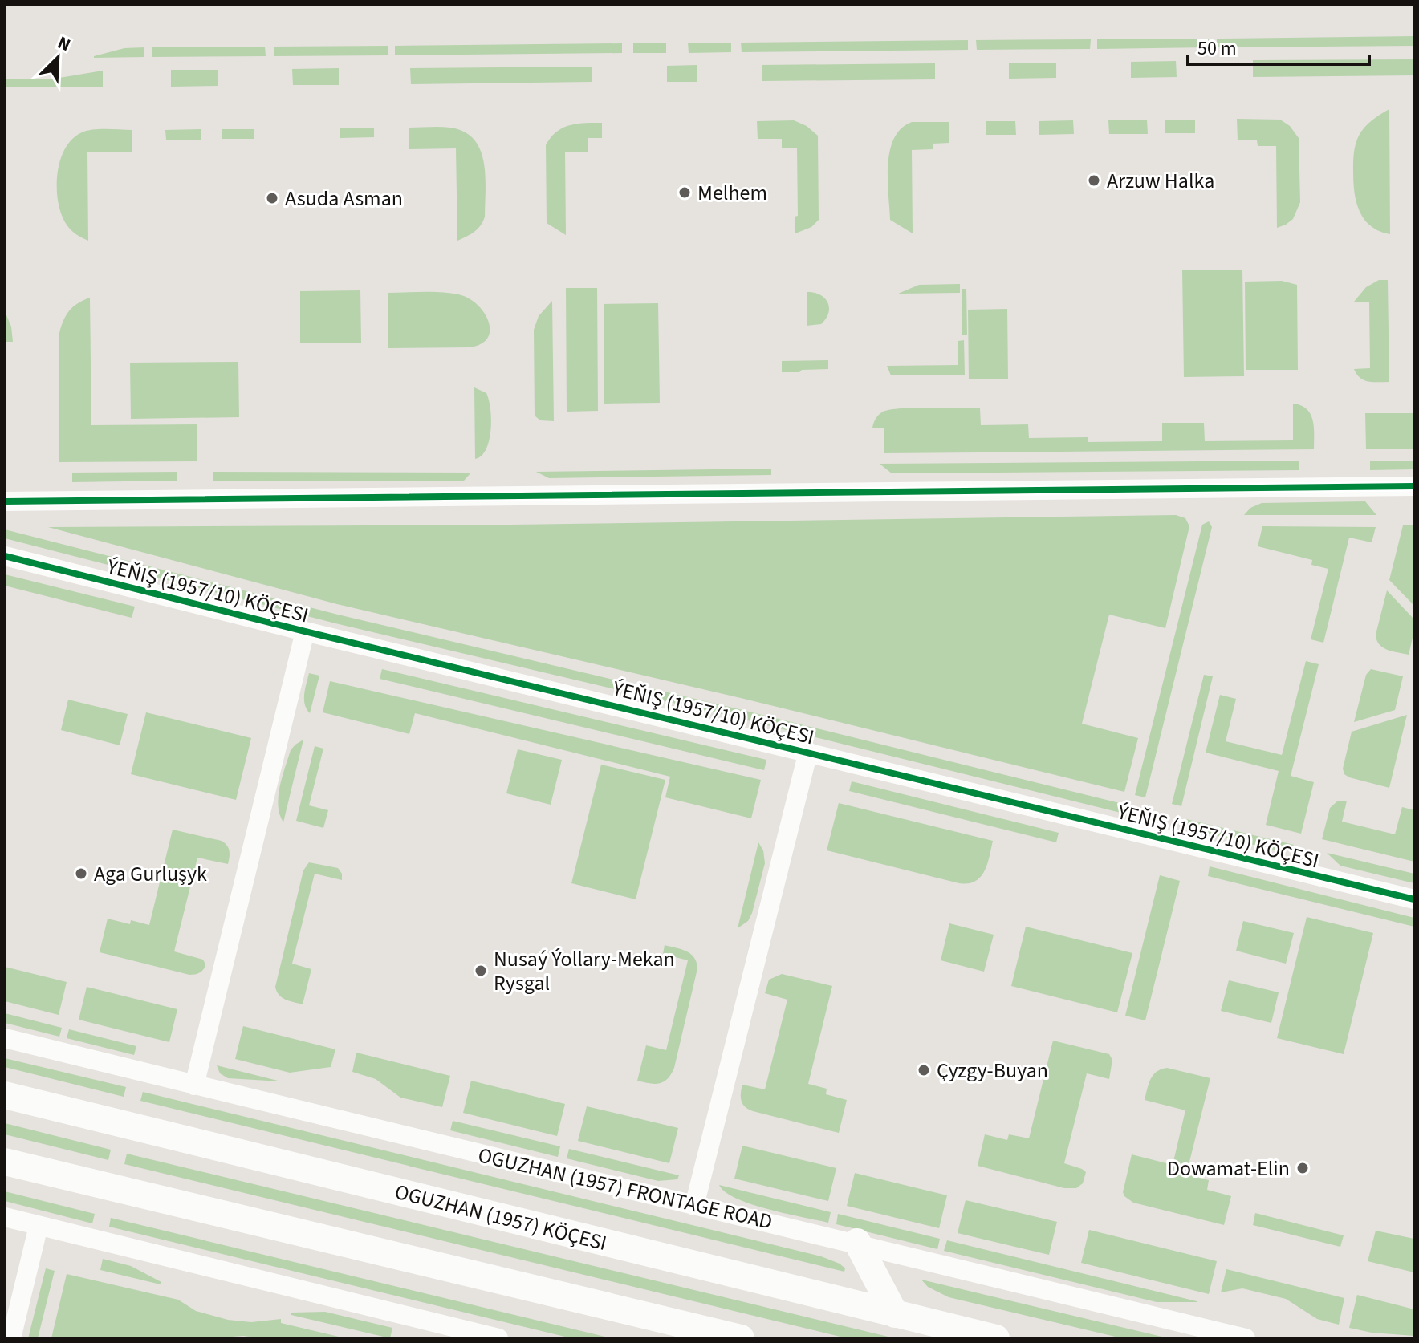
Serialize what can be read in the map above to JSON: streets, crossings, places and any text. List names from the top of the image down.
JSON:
{
  "streets": {
    "main road": ["OGUZHAN (1957) KÖÇESI"],
    "street": ["ÝEŇIŞ (1957/10) KÖÇESI", "OGUZHAN (1957) FRONTAGE ROAD"]
  },
  "places": [
    "Arzuw Halka",
    "Melhem",
    "Asuda Asman",
    "Aga Gurluşyk",
    "Nusaý Ýollary-Mekan Rysgal",
    "Çyzgy-Buyan",
    "Dowamat-Elin"
  ],
  "scale_bar": "50 m",
  "north": "top right"
}
